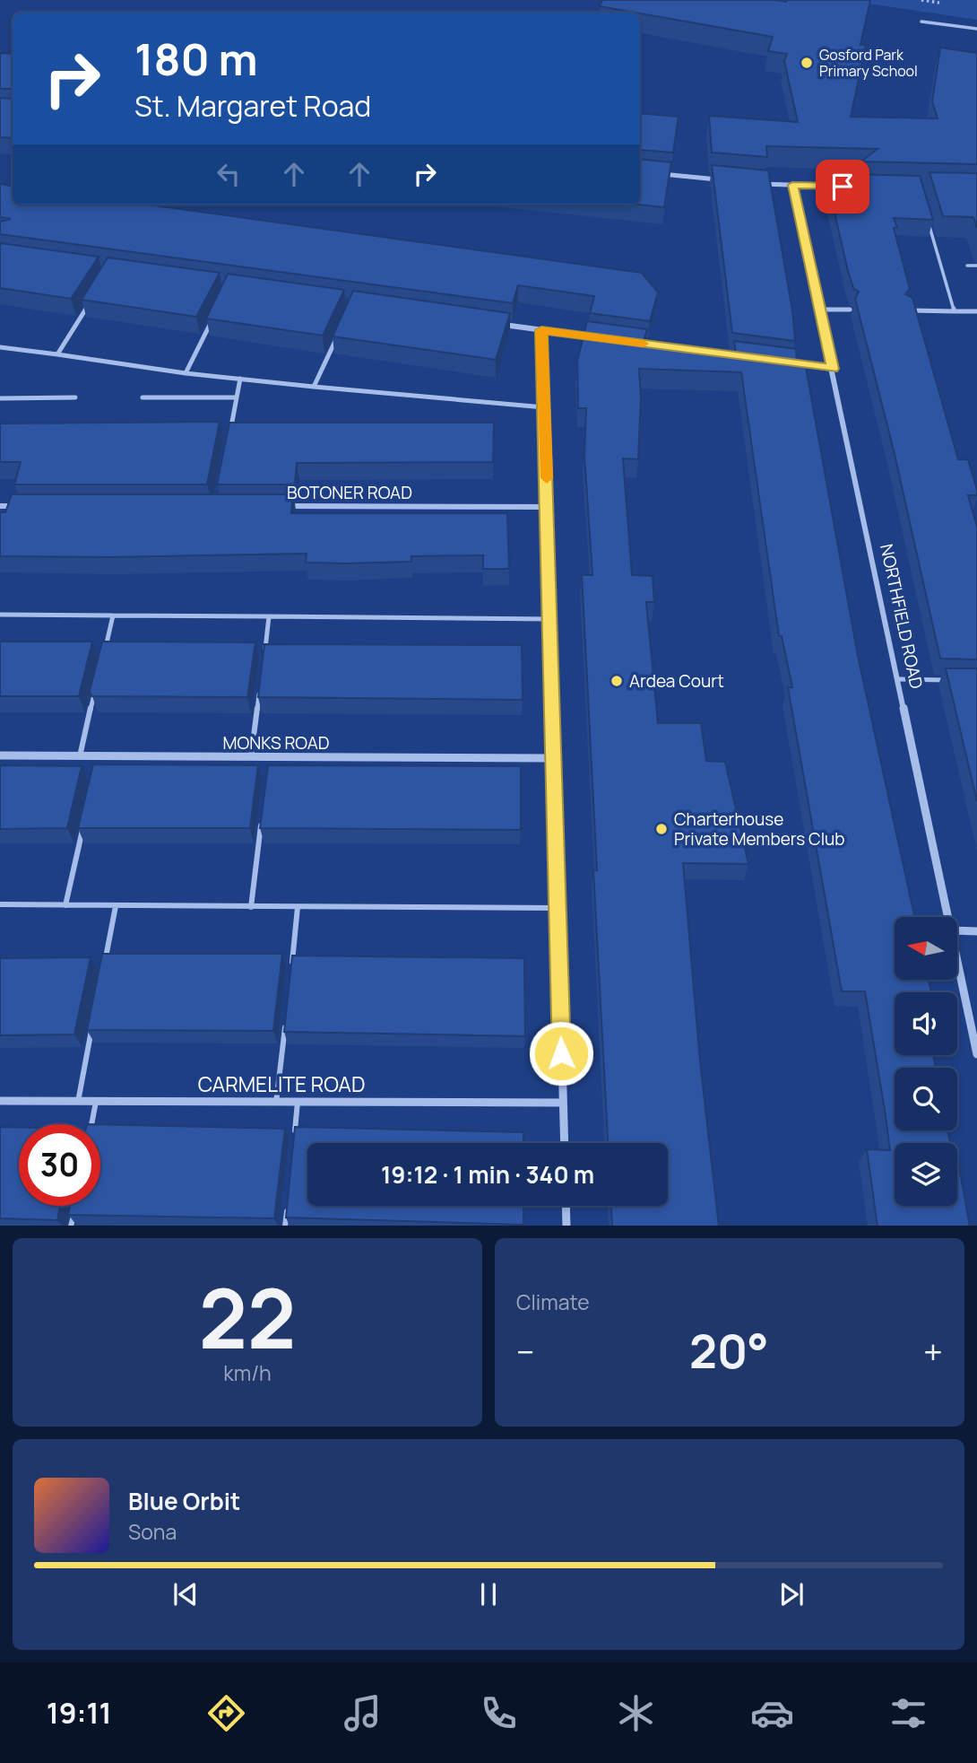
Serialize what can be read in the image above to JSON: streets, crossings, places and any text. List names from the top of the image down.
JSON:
{
  "streets": {
    "street": [
      "BOTONER ROAD",
      "NORTHFIELD ROAD",
      "MONKS ROAD",
      "CARMELITE ROAD"
    ]
  },
  "places": ["Gosford Park Primary School", "Ardea Court", "Charterhouse Private Members Club"],
  "north": "left",
  "page": {
    "turn": ["180 m", "St. Margaret Road"],
    "limit": "30",
    "trip": "19:12 · 1 min · 340 m",
    "tile": [
      ["22", "km/h"],
      "Climate"
    ],
    "heat": ["−", "20°", "+"],
    "song": ["Blue Orbit", "Sona"],
    "tabs": "19:11"
  }
}
